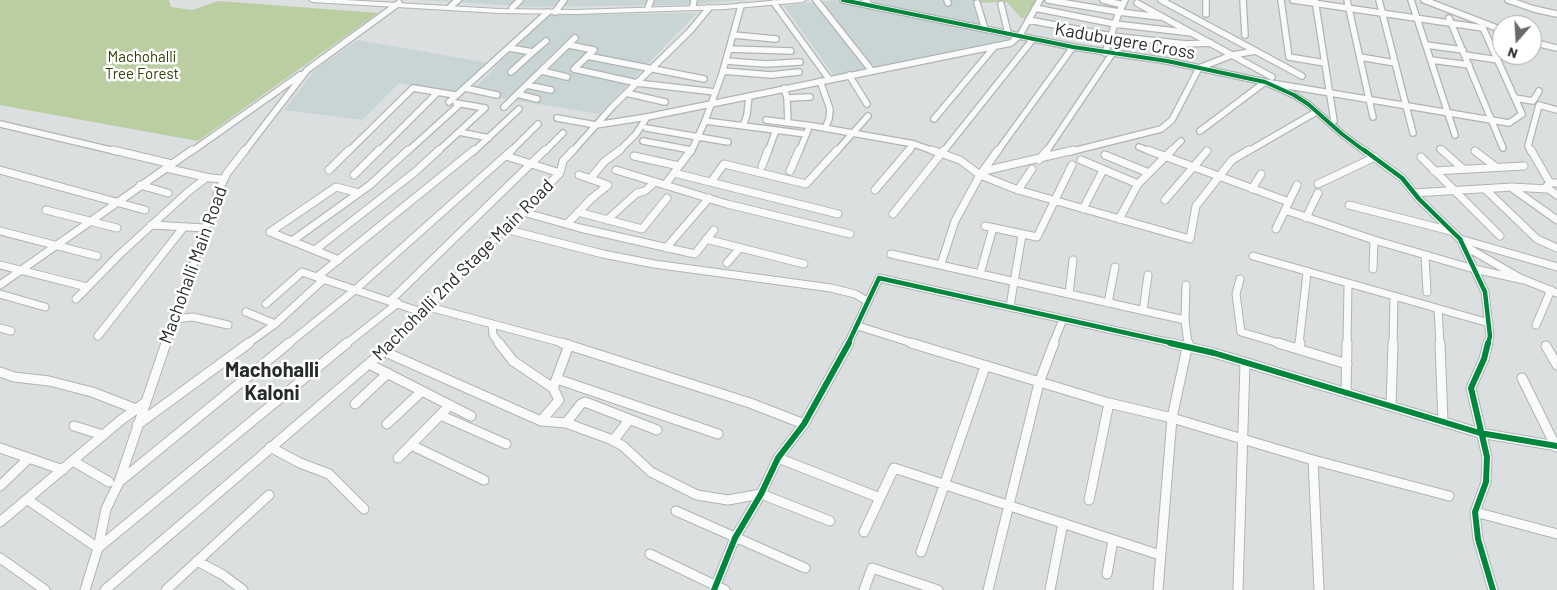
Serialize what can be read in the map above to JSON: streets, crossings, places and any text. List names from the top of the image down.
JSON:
{
  "streets": {
    "street": ["Kadubugere Cross", "Machohalli Main Road", "Machohalli 2nd Stage Main Road"]
  },
  "districts": ["Machohalli Kaloni"],
  "parks": ["Machohalli Tree Forest"],
  "north": "bottom"
}
